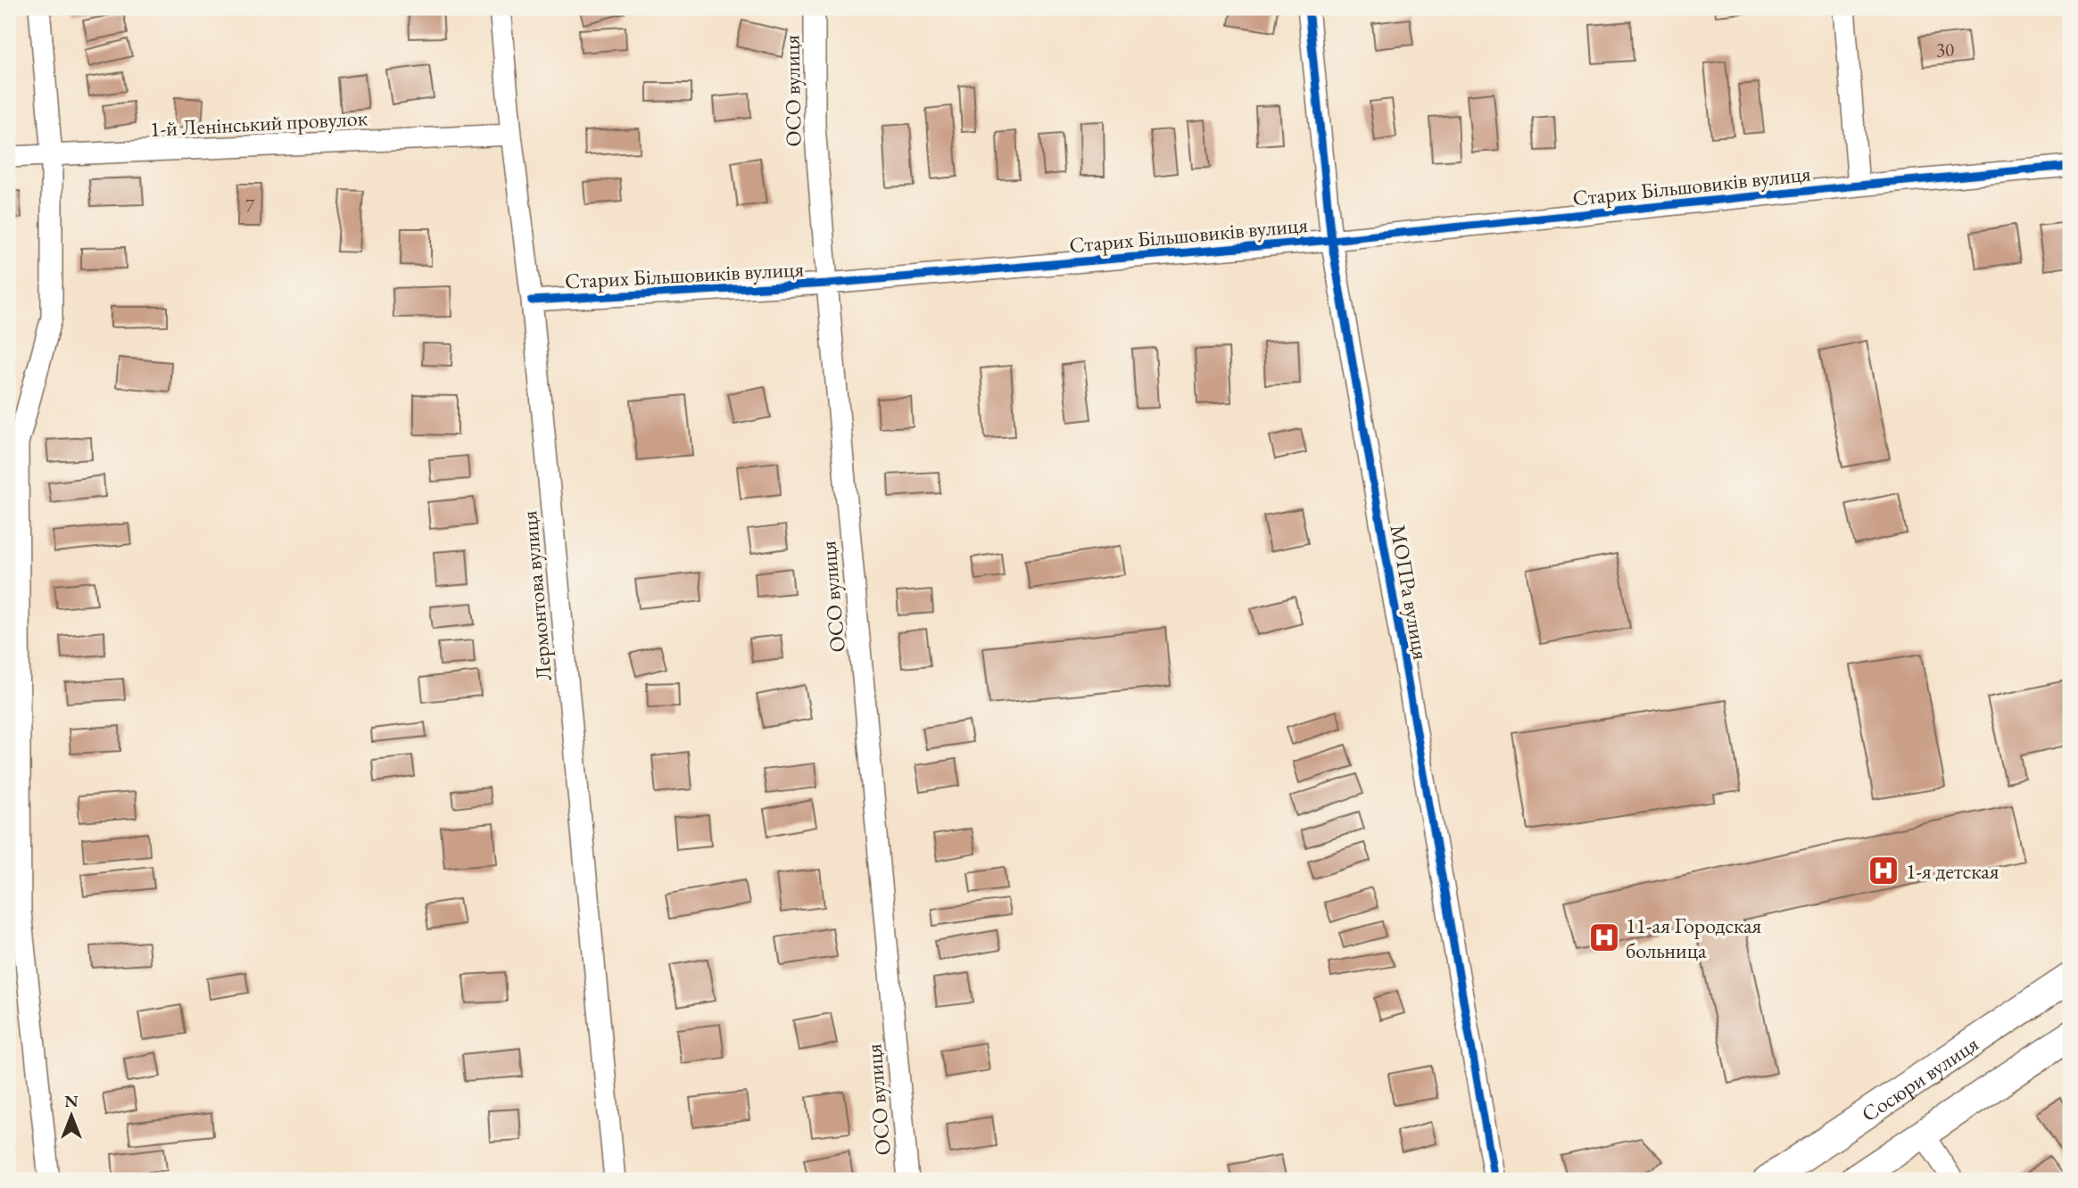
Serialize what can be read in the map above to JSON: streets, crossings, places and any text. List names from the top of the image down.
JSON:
{
  "streets": {
    "street": [
      "ОСО вулиця",
      "1-й Ленінський провулок",
      "Старих Більшовиків вулиця",
      "МОПРа вулиця",
      "Лермонтова вулиця",
      "Сосюри вулиця"
    ]
  },
  "crossings": [
    ["ОСО вулиця", "Старих Більшовиків вулиця"],
    ["1-й Ленінський провулок", "Лермонтова вулиця"],
    ["Старих Більшовиків вулиця", "МОПРа вулиця"],
    ["Старих Більшовиків вулиця", "Лермонтова вулиця"]
  ],
  "places": {
    "hospital": ["1-я детская", "11-ая Городская больница"]
  },
  "house_numbers": ["30", "7"],
  "north": "top"
}
